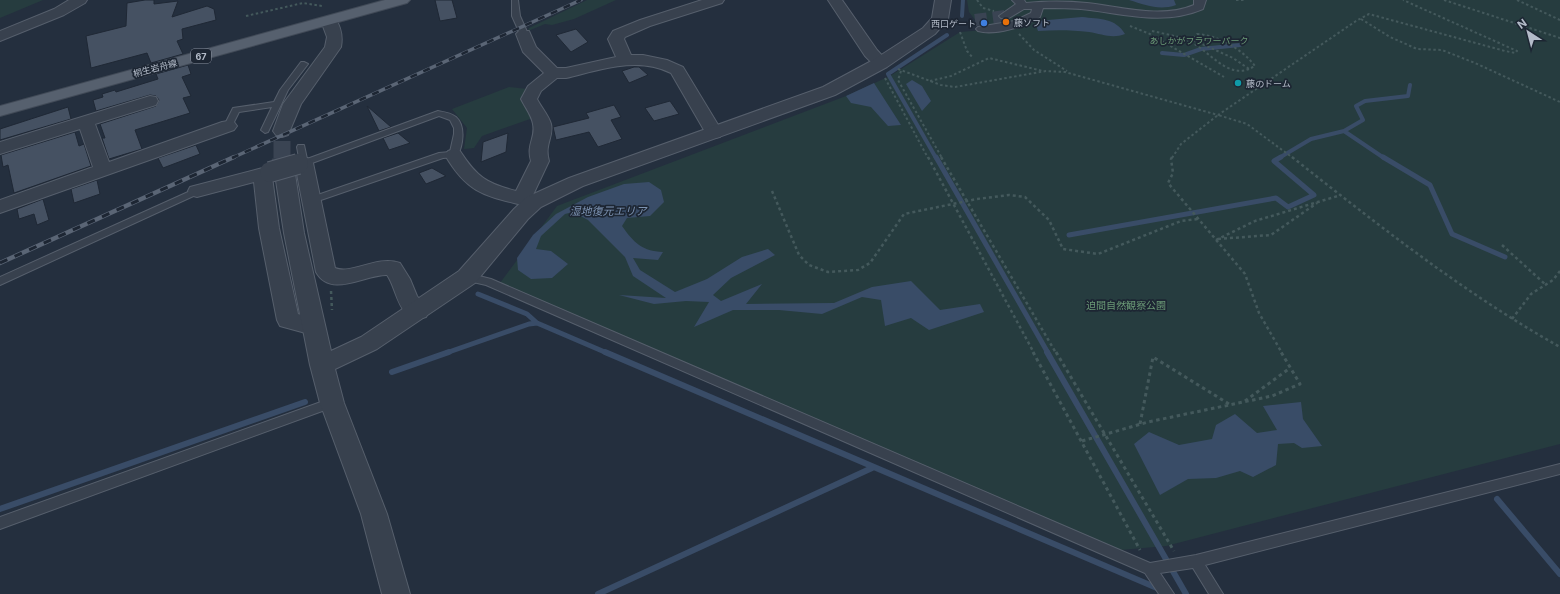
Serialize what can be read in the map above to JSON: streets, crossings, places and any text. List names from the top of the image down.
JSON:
{
  "streets": {
    "main road": ["67", "桐生岩舟線"]
  },
  "water": ["湿地復元エリア"],
  "parks": ["あしかがフラワーパーク", "迫間自然観察公園"],
  "places": ["藤ソフト", "西口ゲート", "藤のドーム"],
  "north": "top left"
}
